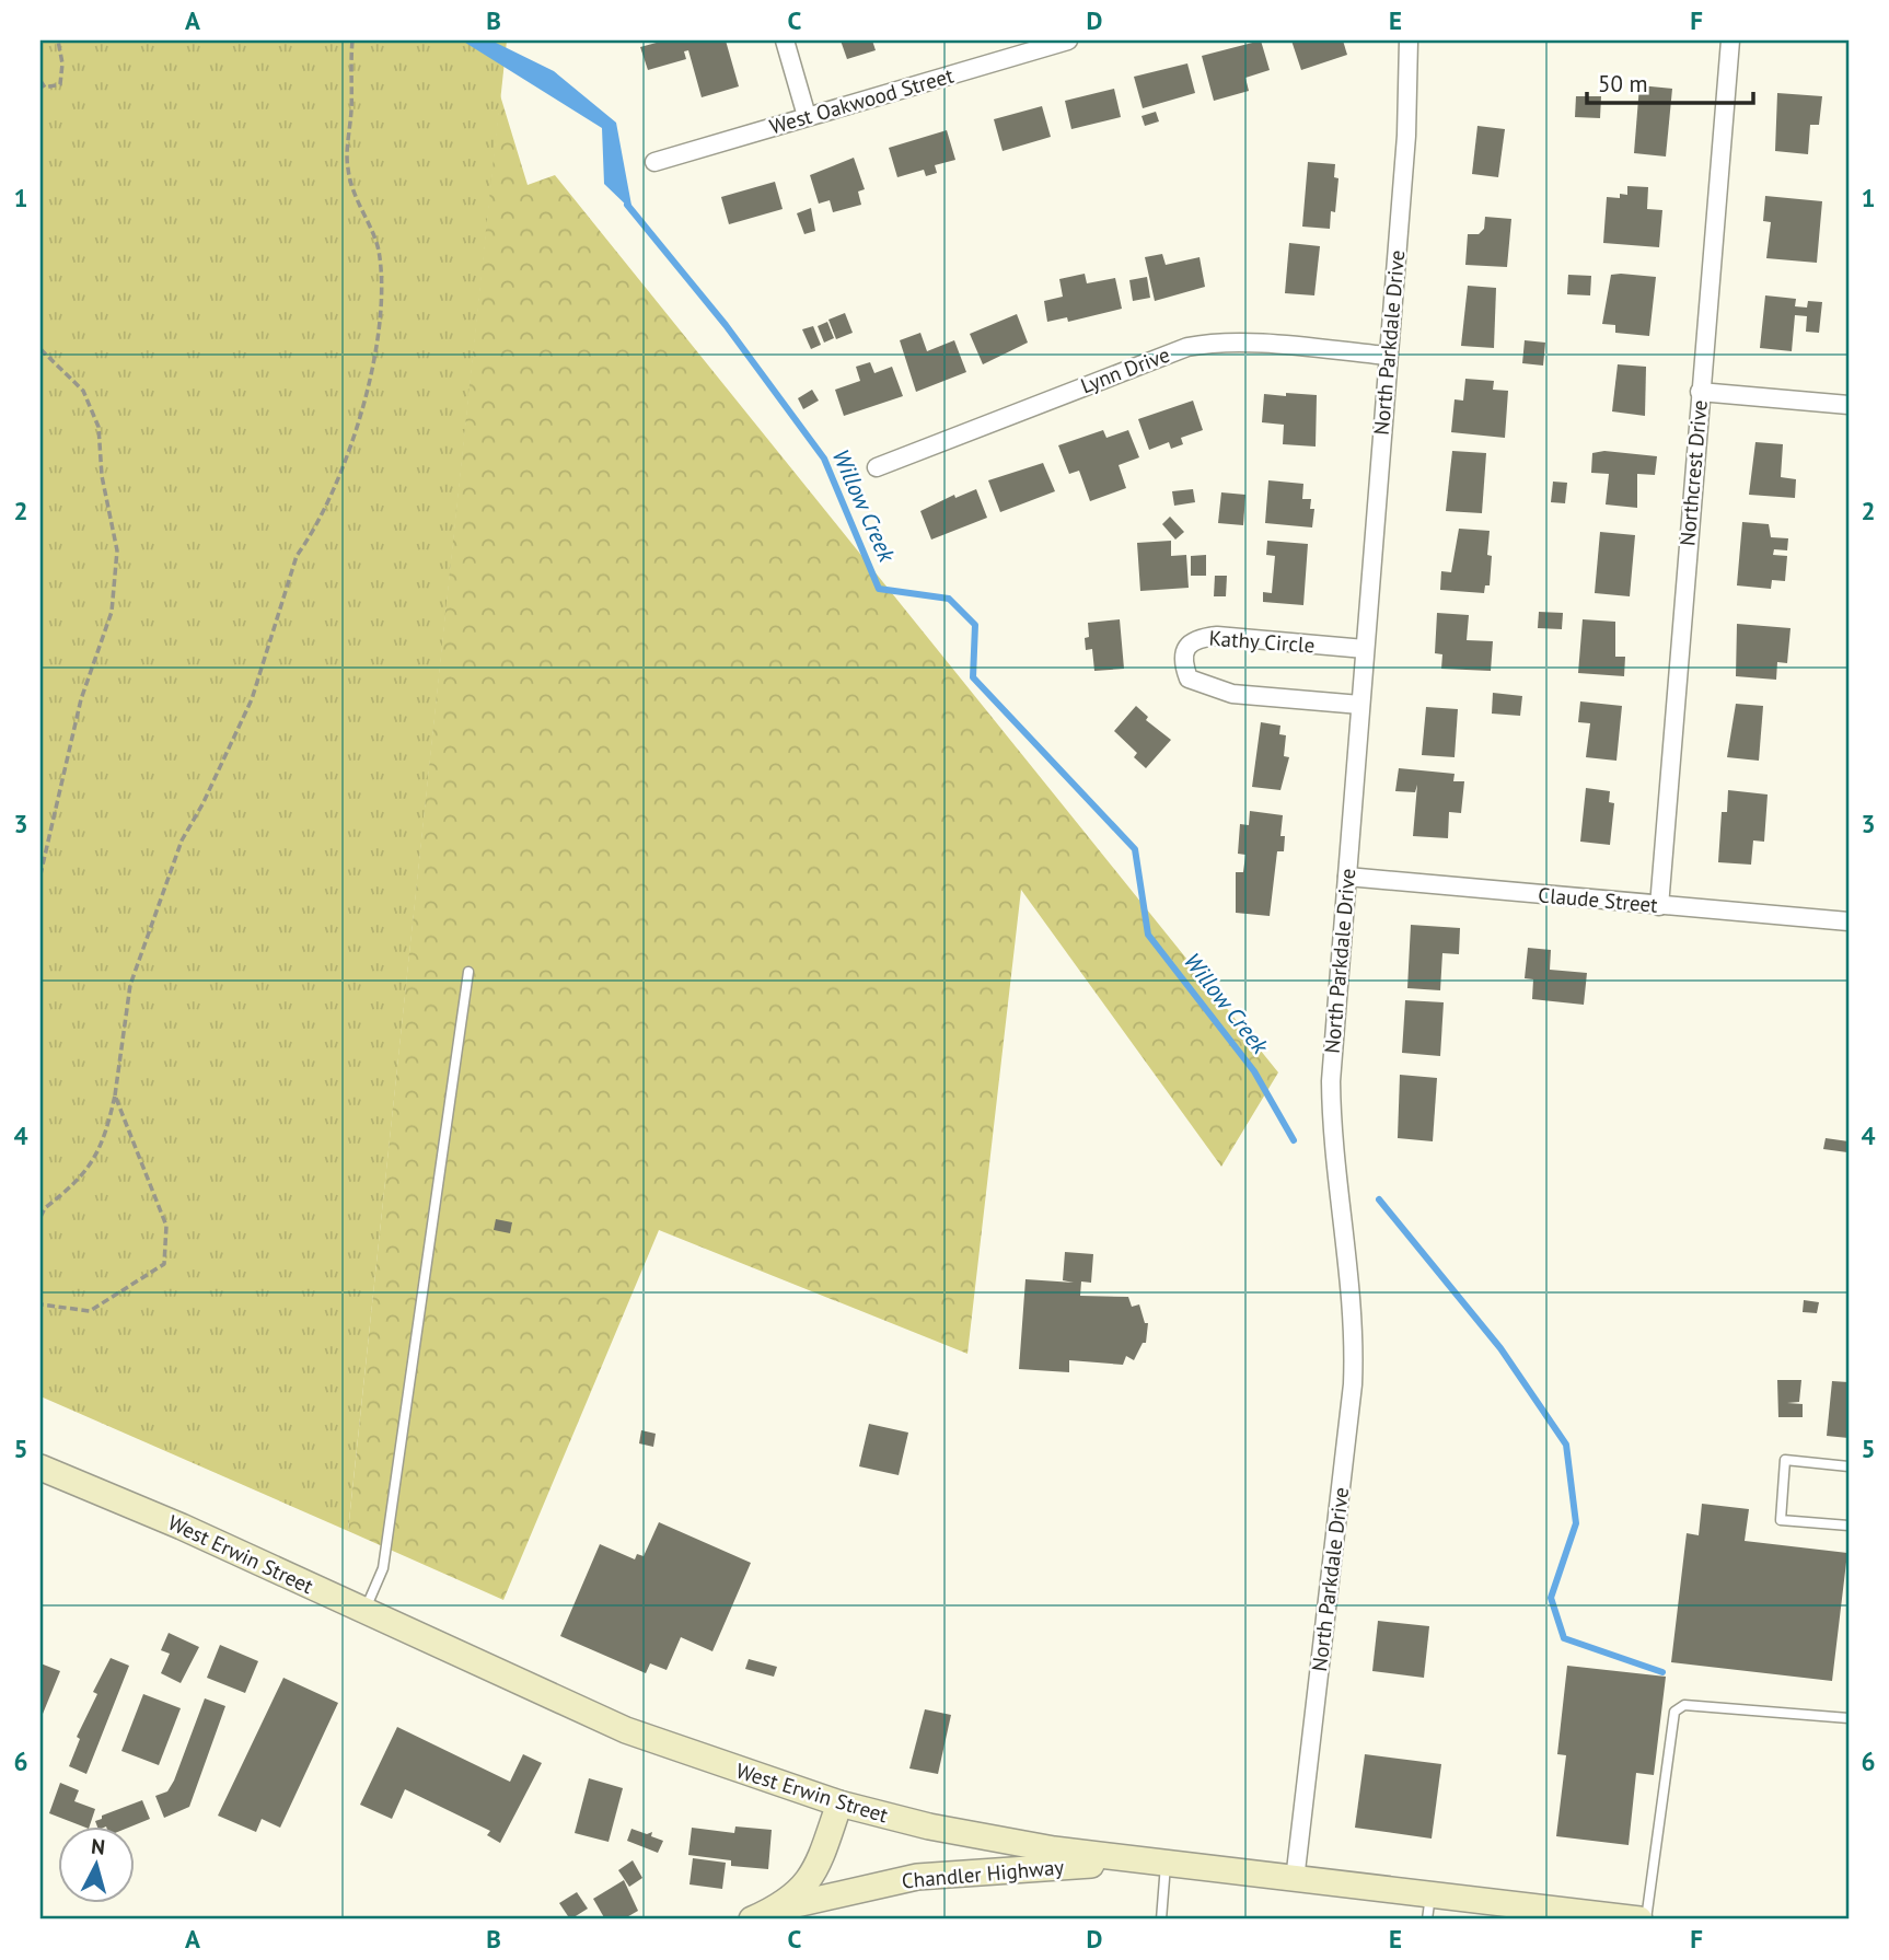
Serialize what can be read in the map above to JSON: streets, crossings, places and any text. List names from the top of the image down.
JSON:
{
  "streets": {
    "main road": ["West Erwin Street", "Chandler Highway"],
    "street": [
      "West Oakwood Street",
      "North Parkdale Drive",
      "Lynn Drive",
      "Northcrest Drive",
      "Kathy Circle",
      "Claude Street"
    ]
  },
  "crossings": [
    ["North Parkdale Drive", "Lynn Drive"],
    ["North Parkdale Drive", "Kathy Circle"],
    ["North Parkdale Drive", "Claude Street"],
    ["North Parkdale Drive", "West Erwin Street"],
    ["Northcrest Drive", "Claude Street"],
    ["West Erwin Street", "Chandler Highway"]
  ],
  "water": ["Willow Creek"],
  "scale_bar": "50 m",
  "north": "top",
  "grid": {
    "columns": [
      "A",
      "B",
      "C",
      "D",
      "E",
      "F"
    ],
    "rows": [
      "1",
      "2",
      "3",
      "4",
      "5",
      "6"
    ]
  }
}
